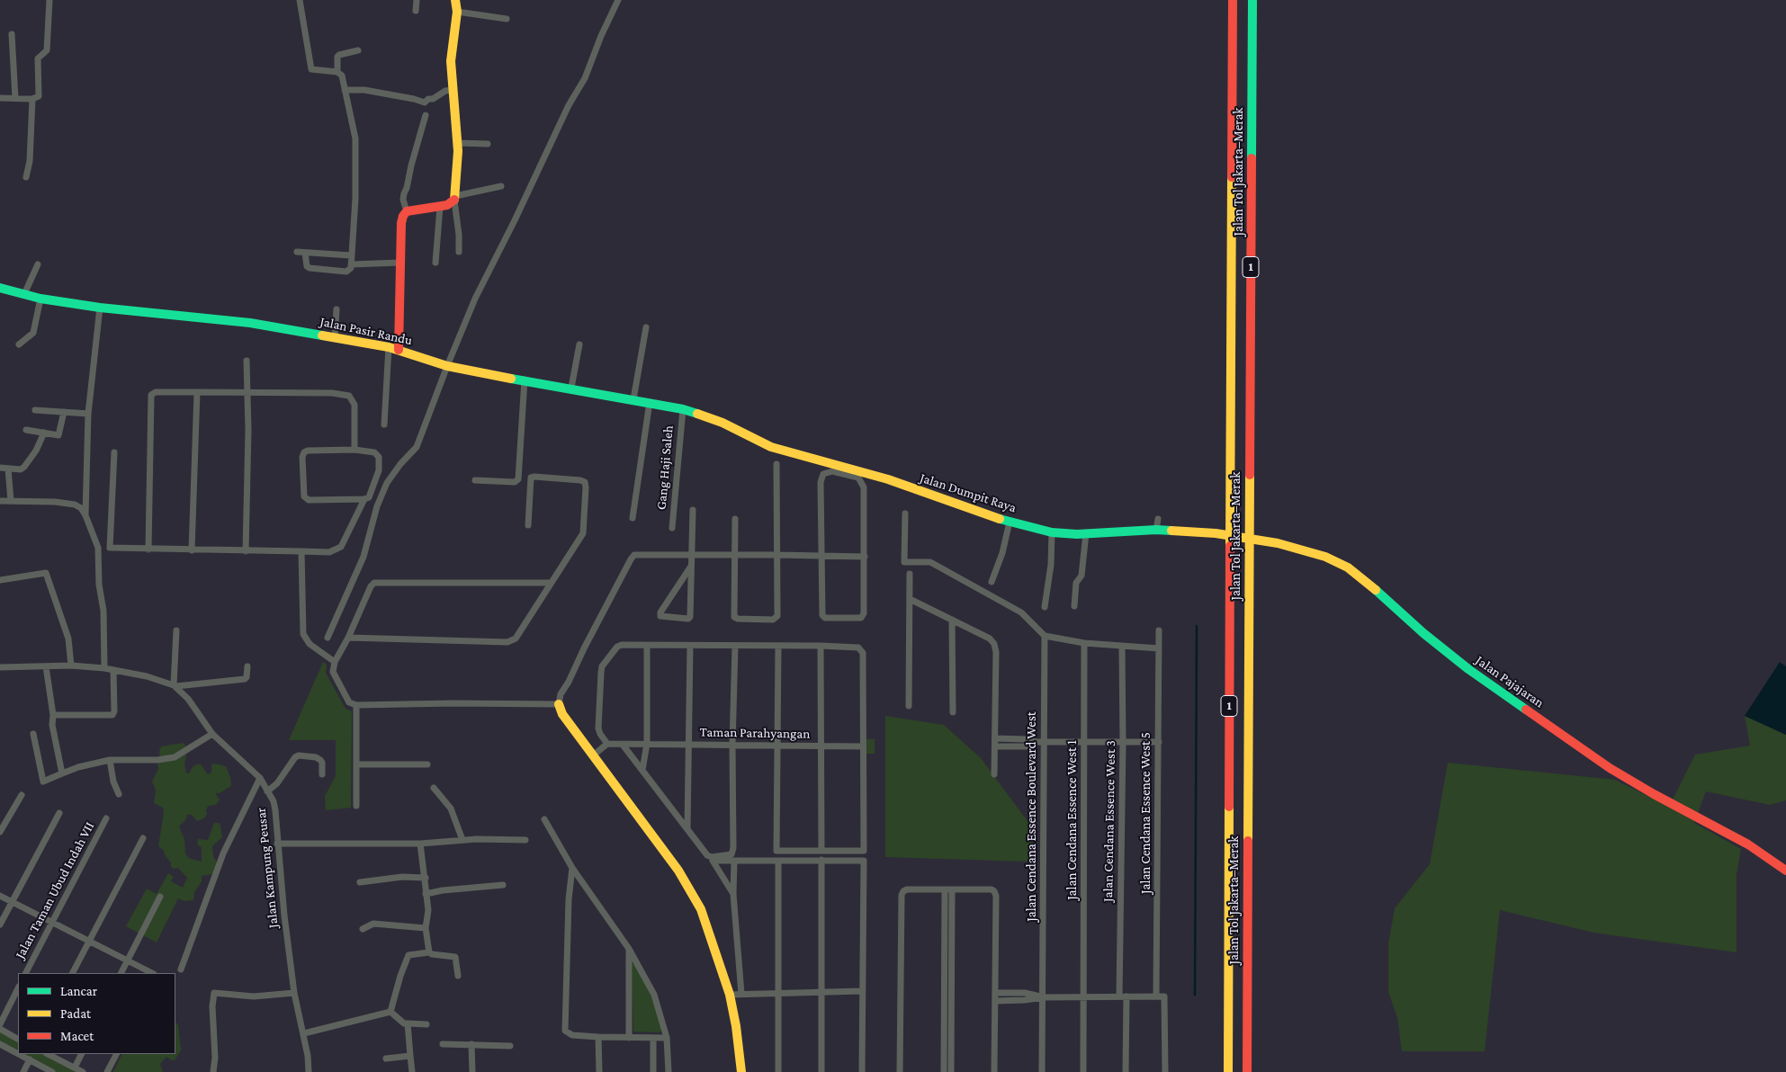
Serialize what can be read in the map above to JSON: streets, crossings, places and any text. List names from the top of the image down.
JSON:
{
  "streets": {
    "main road": [
      "Jalan Tol Jakarta–Merak",
      "1",
      "Jalan Pasir Randu",
      "Jalan Dumpit Raya",
      "Jalan Pajajaran"
    ],
    "street": [
      "Gang Haji Saleh",
      "Taman Parahyangan",
      "Jalan Cendana Essence West 5",
      "Jalan Cendana Essence Boulevard West",
      "Jalan Cendana Essence West 1",
      "Jalan Cendana Essence West 3",
      "Jalan Kampung Peusar",
      "Jalan Taman Ubud Indah VII"
    ]
  },
  "crossings": [
    ["Jalan Pasir Randu", "Gang Haji Saleh"],
    ["Jalan Pasir Randu", "Jalan Dumpit Raya"],
    ["Jalan Dumpit Raya", "Jalan Pajajaran"]
  ],
  "legend": ["Lancar", "Padat", "Macet"]
}
